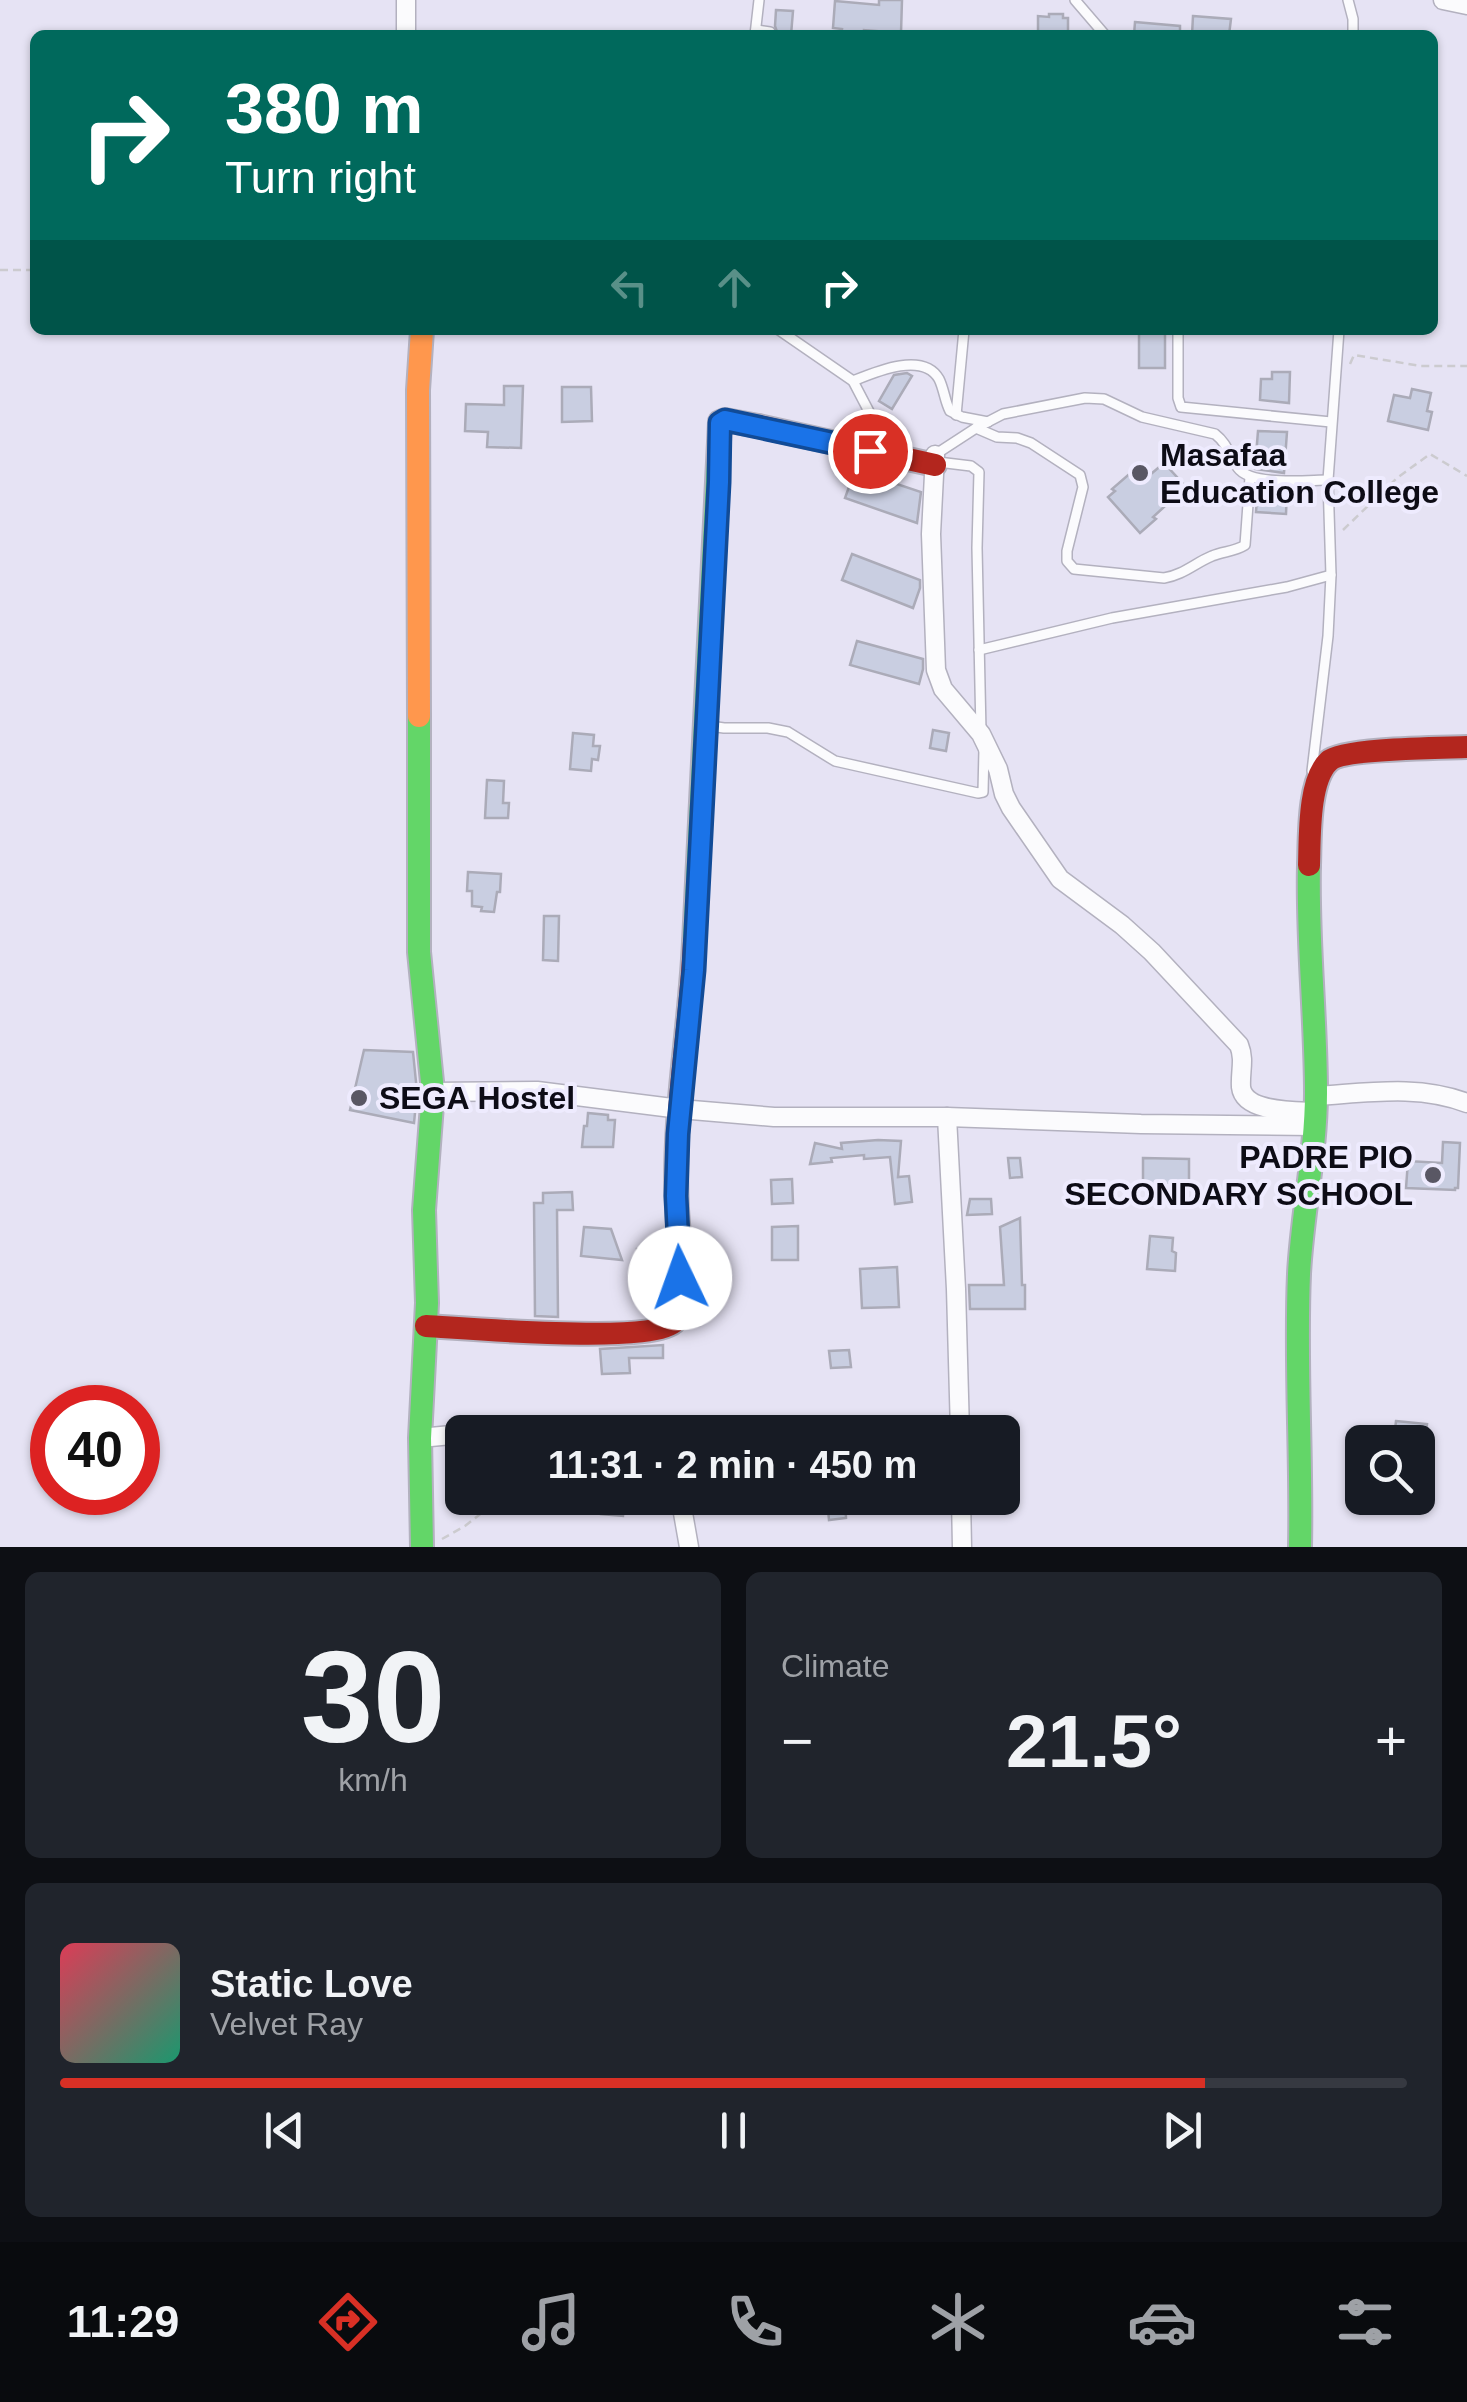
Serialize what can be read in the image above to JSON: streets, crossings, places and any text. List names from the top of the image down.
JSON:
{
  "places": ["Masafaa Education College", "SEGA Hostel", "PADRE PIO SECONDARY SCHOOL"],
  "page": {
    "turn": ["380 m", "Turn right"],
    "limit": "40",
    "trip": "11:31 · 2 min · 450 m",
    "tile": [
      ["30", "km/h"],
      "Climate"
    ],
    "heat": ["−", "21.5°", "+"],
    "song": ["Static Love", "Velvet Ray"],
    "tabs": "11:29"
  }
}
